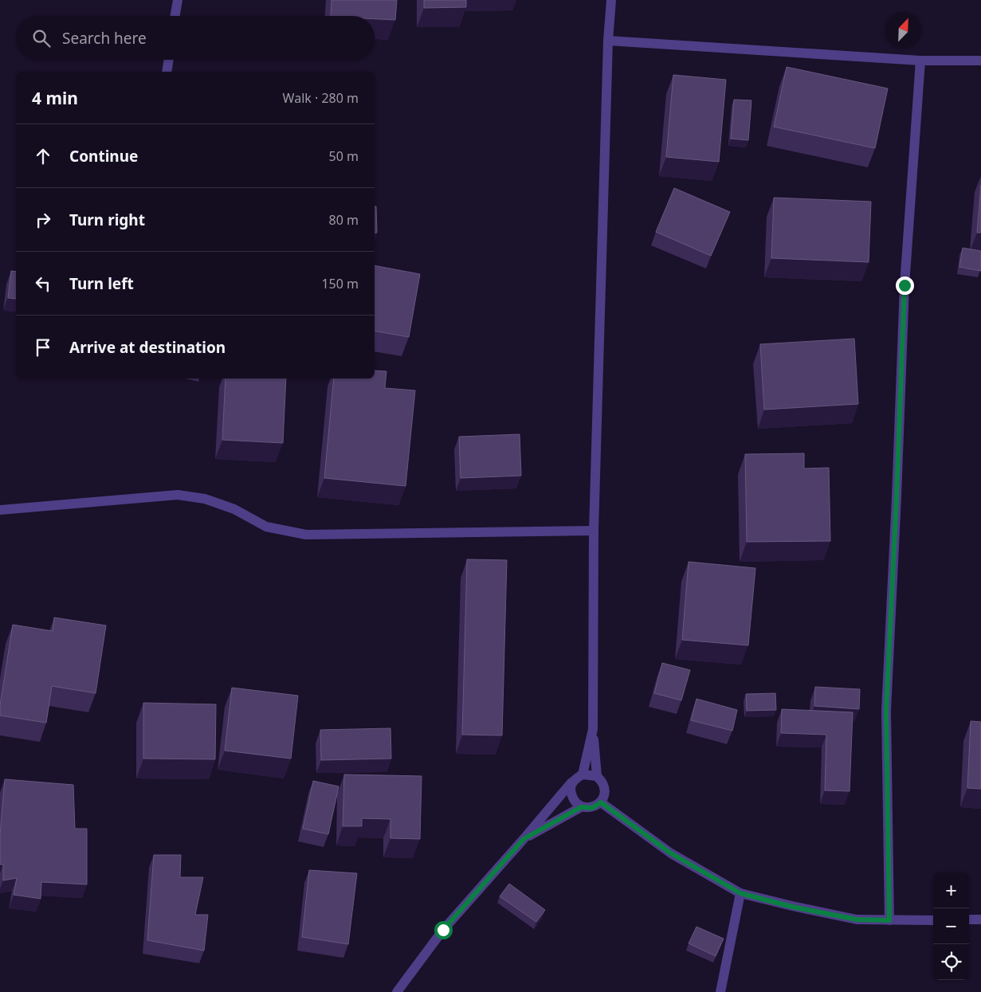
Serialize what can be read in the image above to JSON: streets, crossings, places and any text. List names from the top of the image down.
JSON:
{
  "north": "top right",
  "page": {
    "search": "Search here",
    "heading": ["4 min", "Walk · 280 m"],
    "list": [
      ["Continue", "50 m"],
      ["Turn right", "80 m"],
      ["Turn left", "150 m"],
      "Arrive at destination"
    ],
    "map_buttons": ["+", "−"]
  }
}
